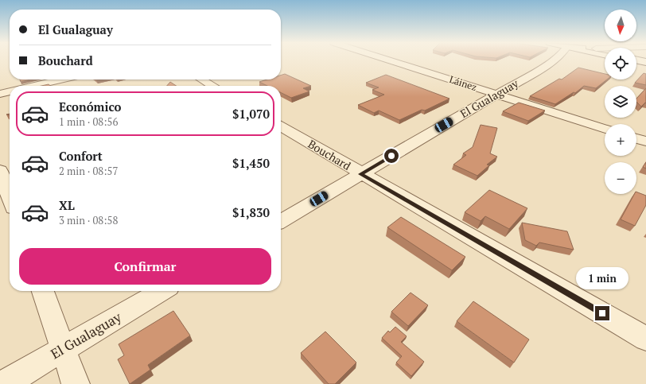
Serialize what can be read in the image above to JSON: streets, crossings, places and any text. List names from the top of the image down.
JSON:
{
  "streets": {
    "street": ["Láinez", "El Gualaguay", "Bouchard"]
  },
  "crossings": [
    ["Láinez", "El Gualaguay"],
    ["El Gualaguay", "Bouchard"]
  ],
  "north": "bottom",
  "page": {
    "map_buttons": ["+", "−"],
    "banner": ["El Gualaguay", "Bouchard"],
    "list": [
      {
        "name": "Económico",
        "note": "1 min · 08:56",
        "value": "$1,070"
      },
      {
        "name": "Confort",
        "note": "2 min · 08:57",
        "value": "$1,450"
      },
      {
        "name": "XL",
        "note": "3 min · 08:58",
        "value": "$1,830"
      }
    ],
    "buttons": "Confirmar",
    "bubble": "1 min"
  }
}
